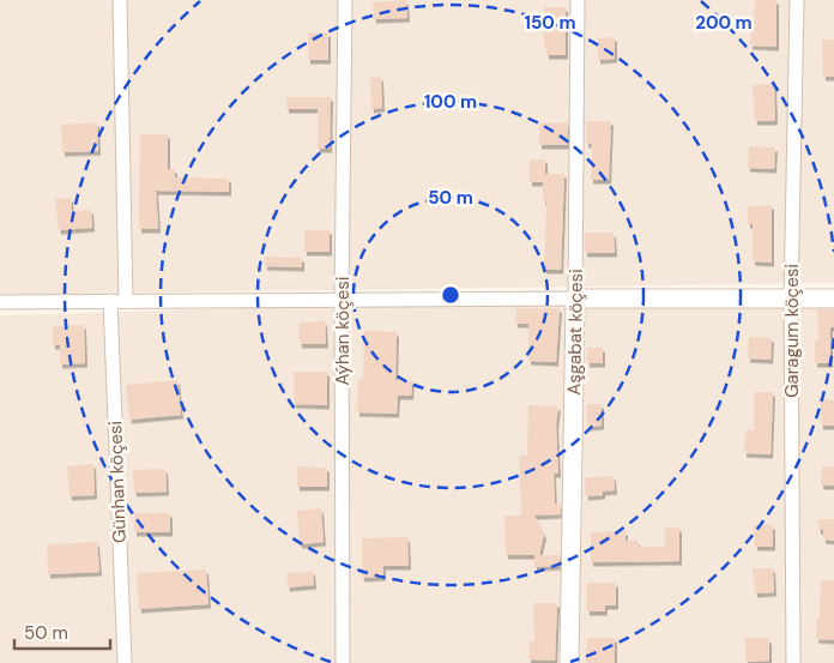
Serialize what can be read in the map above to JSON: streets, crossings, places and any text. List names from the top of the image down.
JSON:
{
  "streets": {
    "street": [
      "Aýhan köçesi",
      "Garagum köçesi",
      "Aşgabat köçesi",
      "Günhan köçesi"
    ]
  },
  "scale_bar": "50 m",
  "rings": [
    "200 m",
    "150 m",
    "100 m",
    "50 m"
  ]
}
